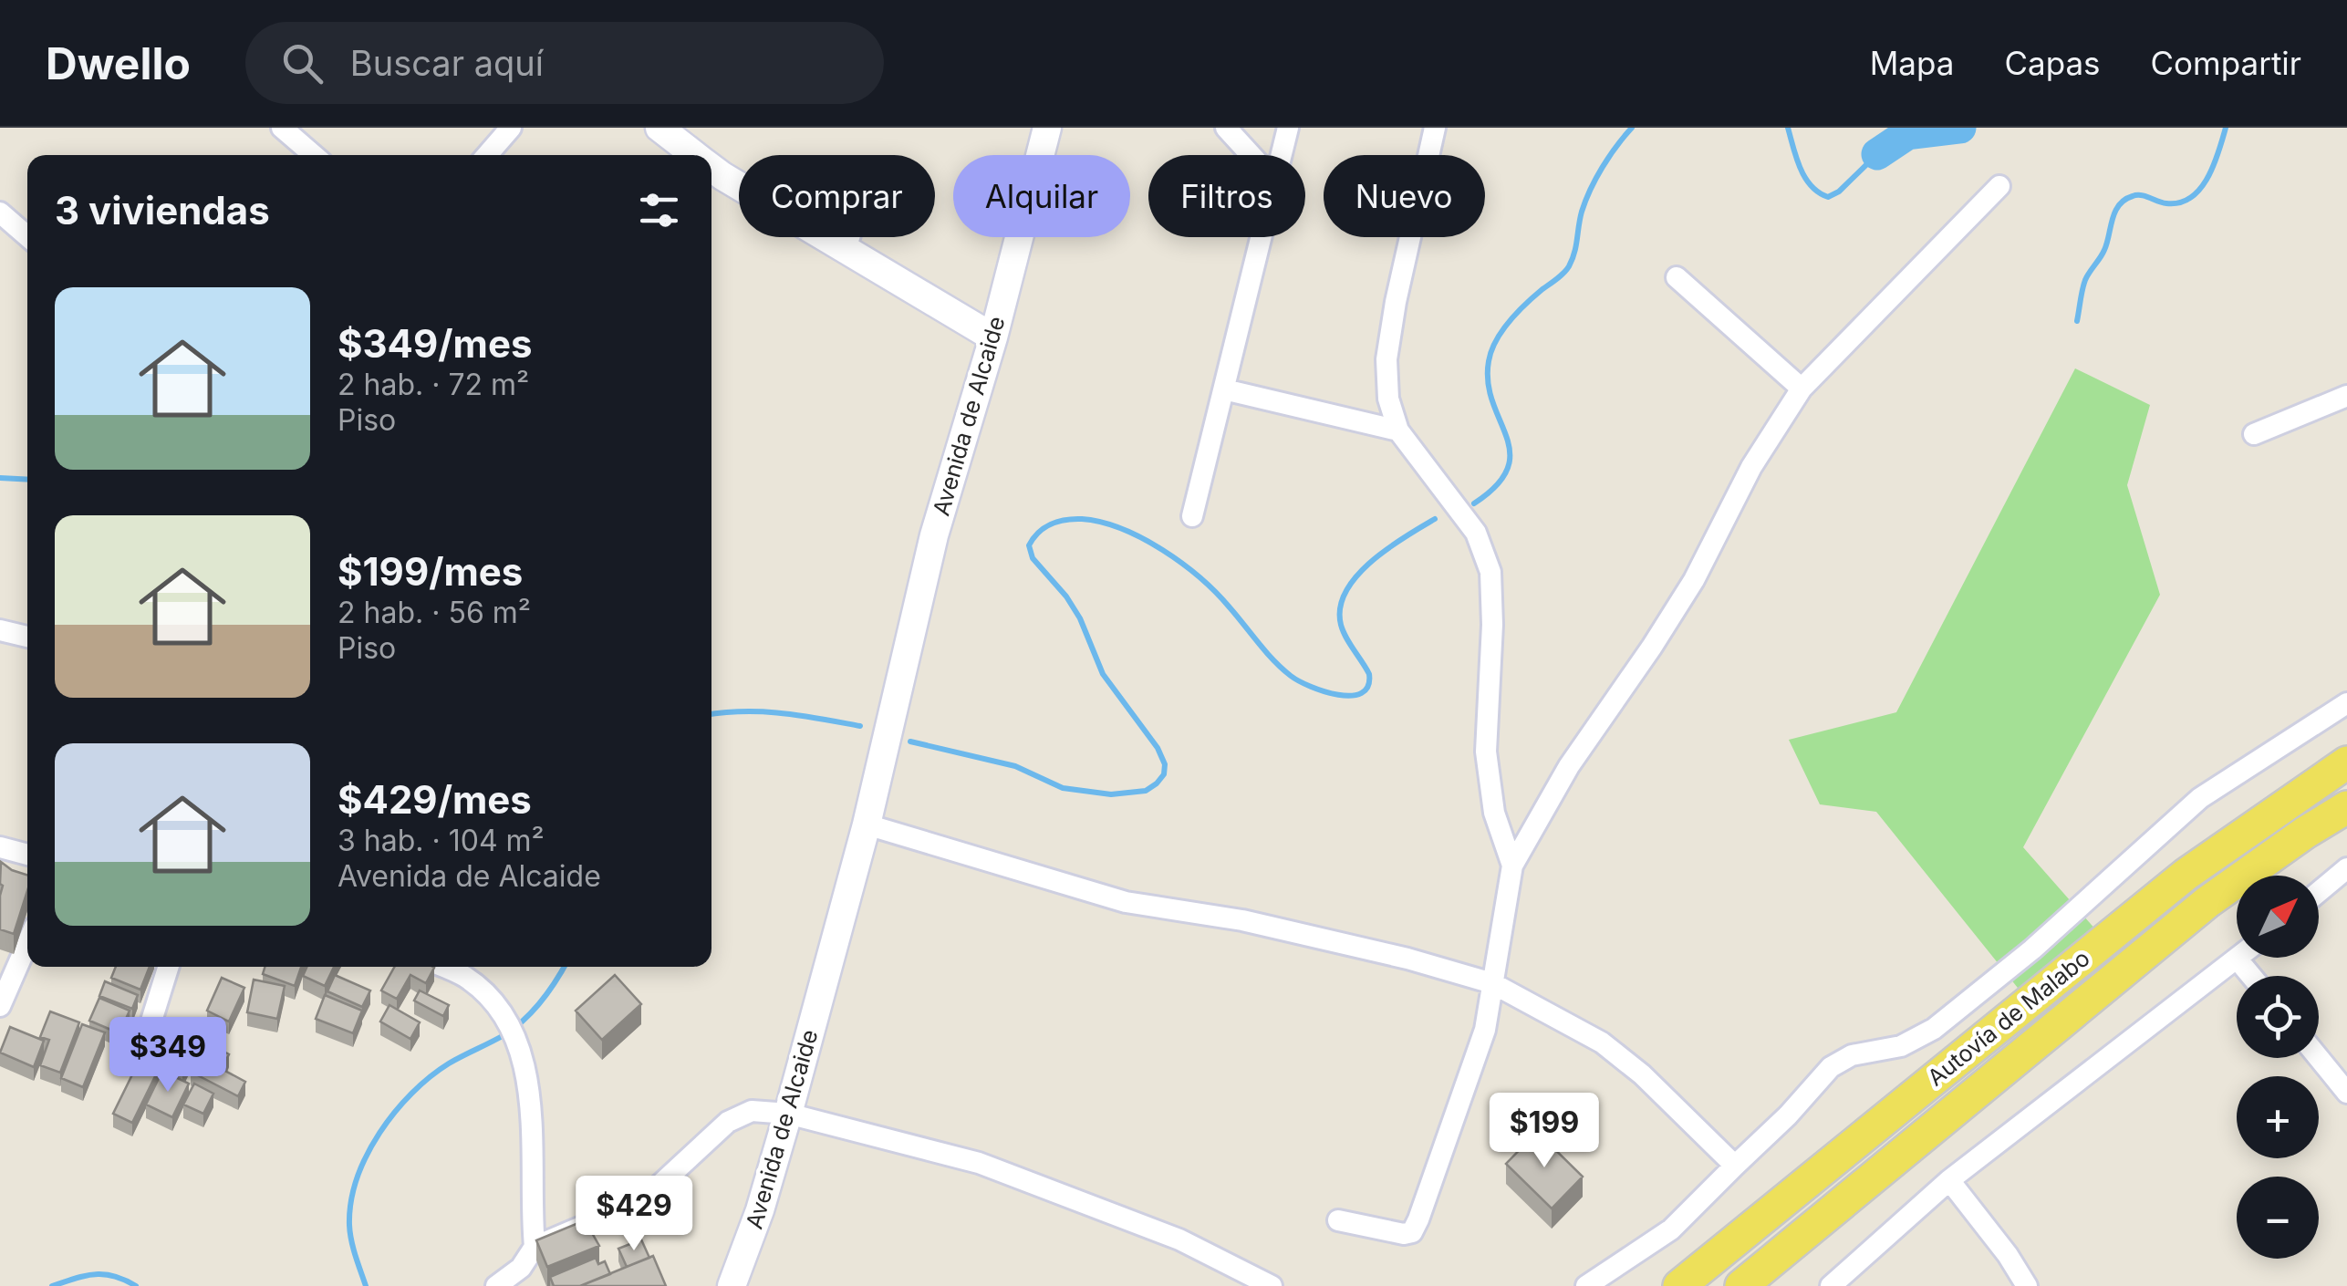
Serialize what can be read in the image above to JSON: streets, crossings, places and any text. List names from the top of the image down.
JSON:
{
  "streets": {
    "main road": ["Avenida de Alcaide", "Autovía de Malabo"]
  },
  "north": "top right",
  "page": {
    "header": "Dwello",
    "search": "Buscar aquí",
    "nav": ["Mapa", "Capas", "Compartir"],
    "chip": [
      "Comprar",
      "Alquilar",
      "Filtros",
      "Nuevo"
    ],
    "heading": "3 viviendas",
    "list": [
      {
        "name": "$349/mes",
        "note": "2 hab. · 72 m² · Piso"
      },
      {
        "name": "$199/mes",
        "note": "2 hab. · 56 m² · Piso"
      },
      {
        "name": "$429/mes",
        "note": "3 hab. · 104 m² · Avenida de Alcaide"
      }
    ],
    "map_buttons": ["+", "−"],
    "price": ["$349", "$199", "$429"]
  }
}
